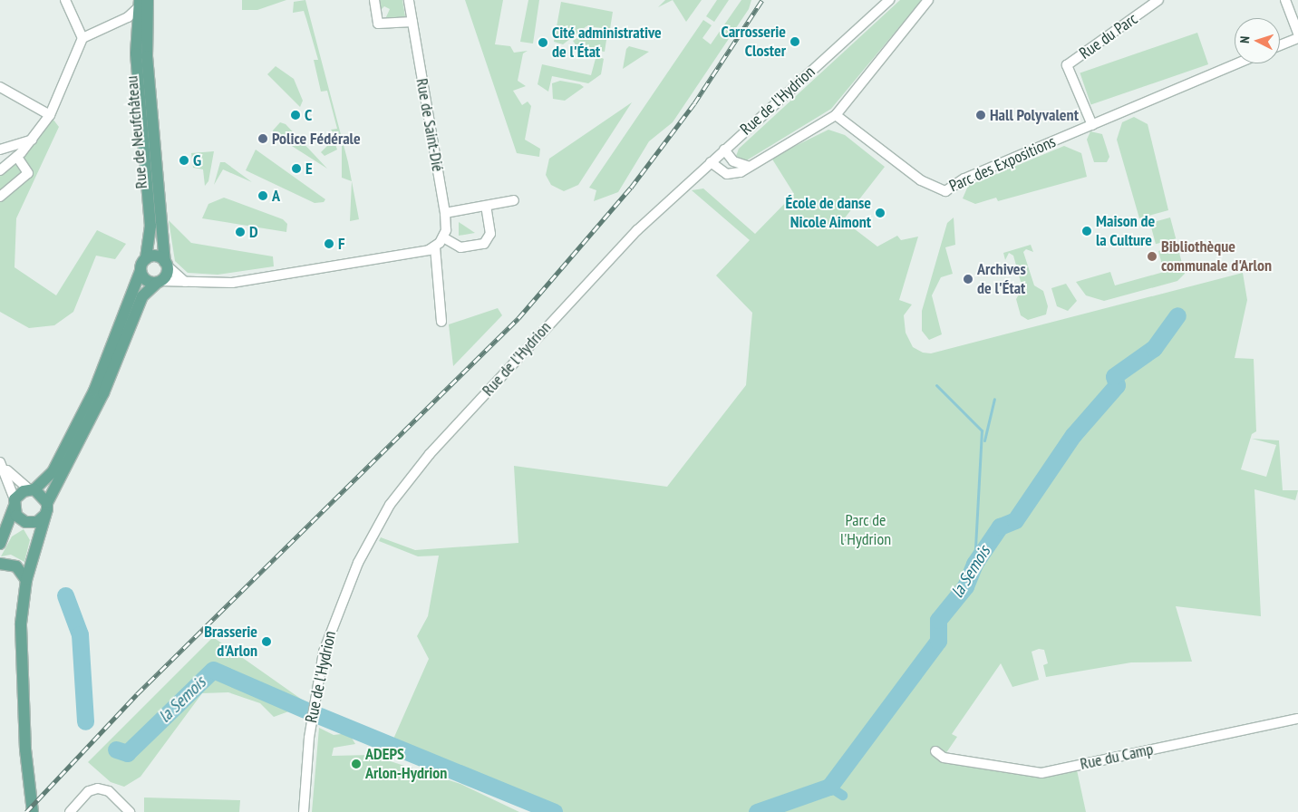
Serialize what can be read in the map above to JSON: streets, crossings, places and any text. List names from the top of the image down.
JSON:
{
  "streets": {
    "main road": ["Rue de Neufchâteau"],
    "street": [
      "Rue du Parc",
      "Rue de l'Hydrion",
      "Rue de Saint-Dié",
      "Parc des Expositions",
      "Rue du Camp"
    ]
  },
  "crossings": [
    ["Rue du Parc", "Parc des Expositions"]
  ],
  "water": ["la Semois"],
  "parks": ["Parc de l'Hydrion"],
  "places": [
    "Carrosserie Closter",
    "Cité administrative de l'État",
    "C",
    "Hall Polyvalent",
    "Police Fédérale",
    "G",
    "E",
    "A",
    "École de danse Nicole Aimont",
    "Maison de la Culture",
    "D",
    "F",
    "Bibliothèque communale d'Arlon",
    "Archives de l'État",
    "Brasserie d'Arlon",
    "ADEPS Arlon-Hydrion"
  ],
  "north": "left"
}
